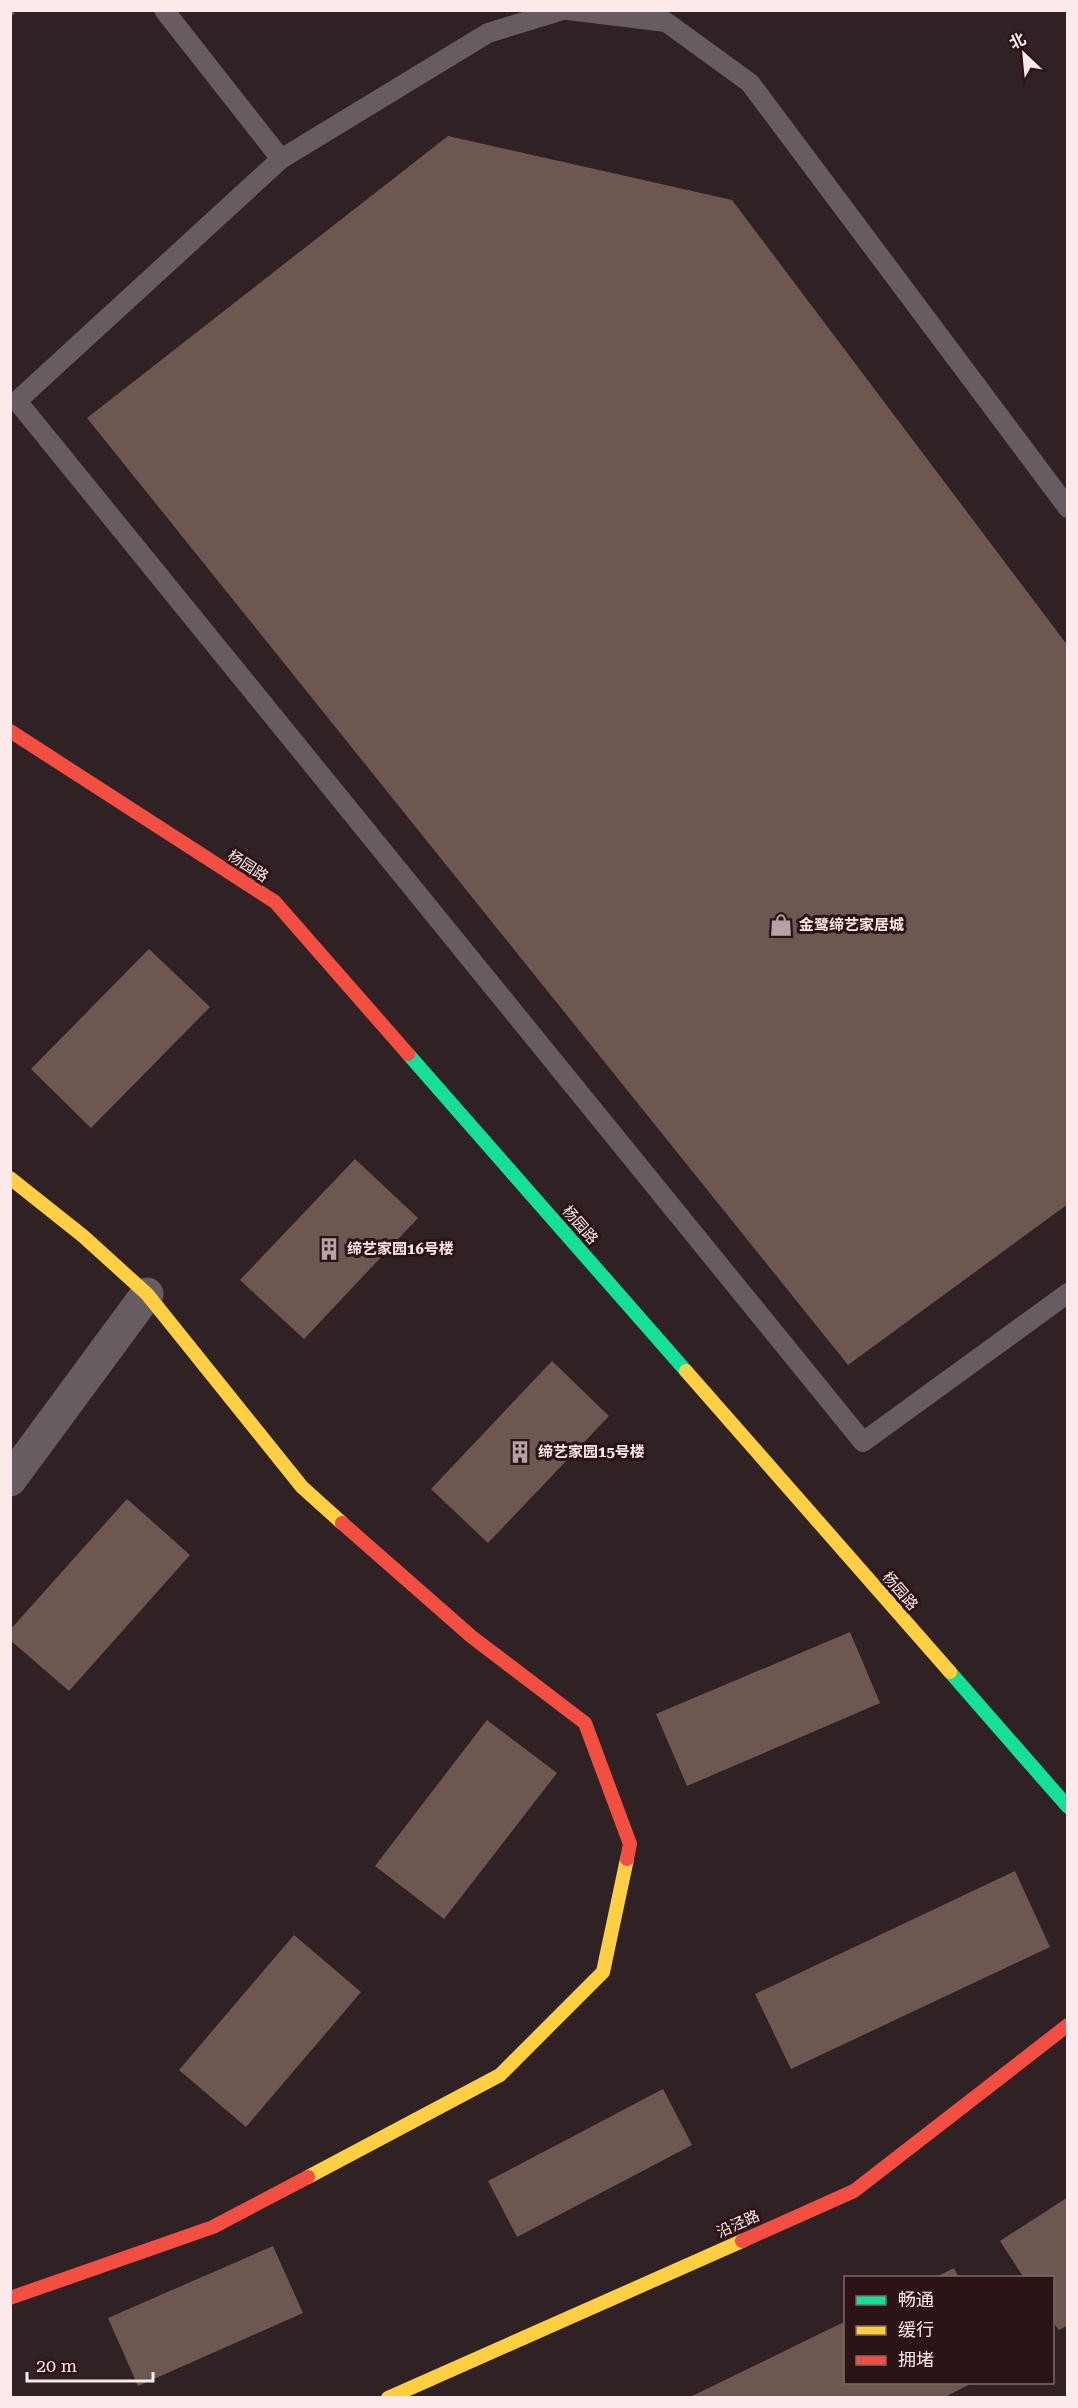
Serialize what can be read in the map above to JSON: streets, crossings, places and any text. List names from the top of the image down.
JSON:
{
  "streets": {
    "street": ["杨园路", "沿泾路"]
  },
  "places": {
    "shop": ["金鹭缔艺家居城"],
    "building": ["缔艺家园16号楼", "缔艺家园15号楼"]
  },
  "legend": ["畅通", "缓行", "拥堵"],
  "scale_bar": "20 m",
  "north": "top left"
}
